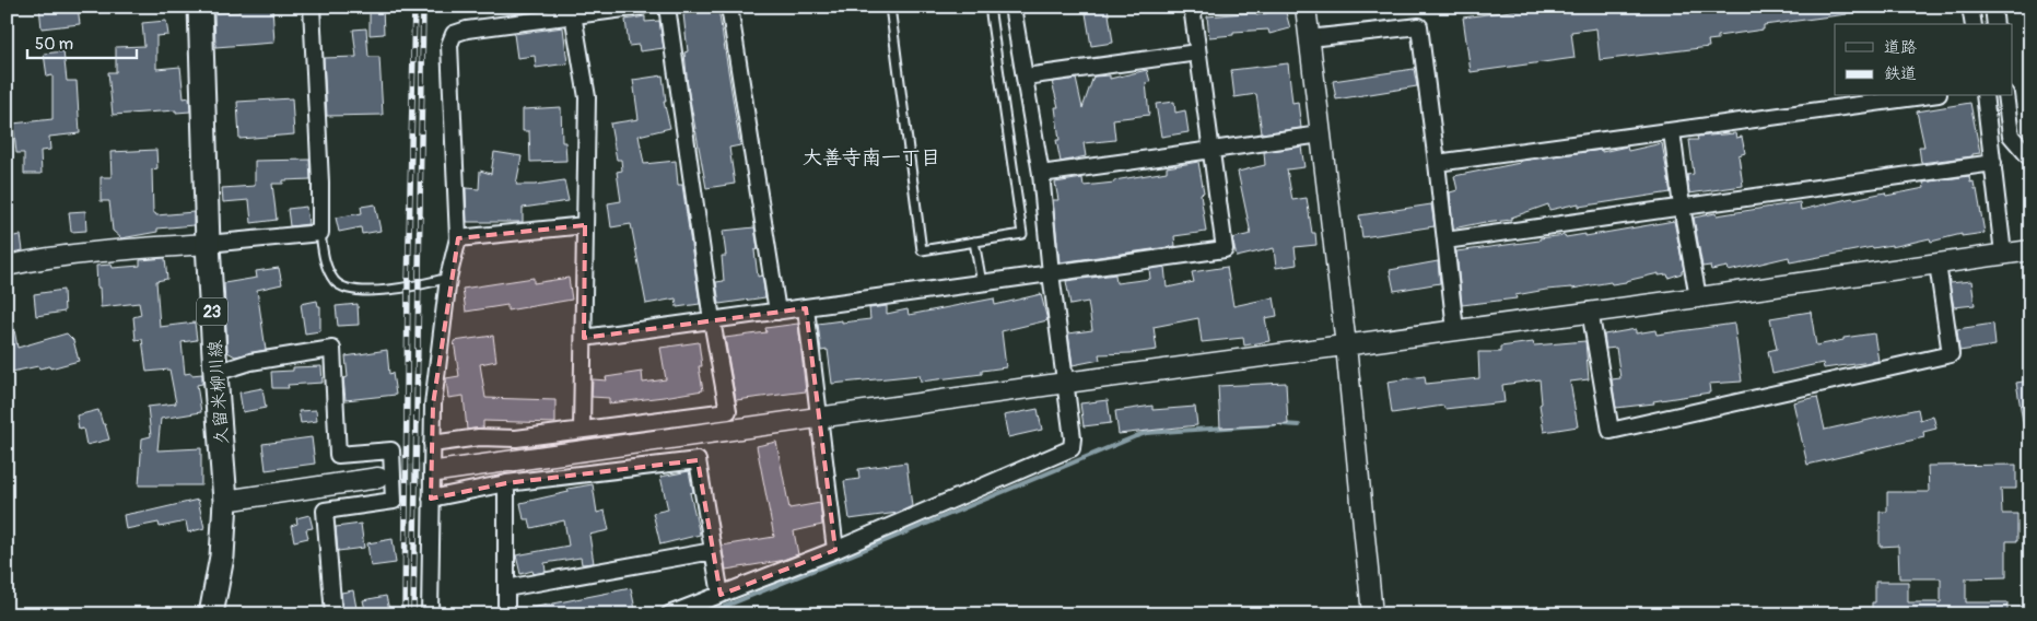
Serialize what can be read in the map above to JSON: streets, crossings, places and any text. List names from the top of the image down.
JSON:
{
  "streets": {
    "main road": ["23", "久留米柳川線"]
  },
  "districts": ["大善寺南一丁目"],
  "legend": ["道路", "鉄道"],
  "scale_bar": "50 m"
}
